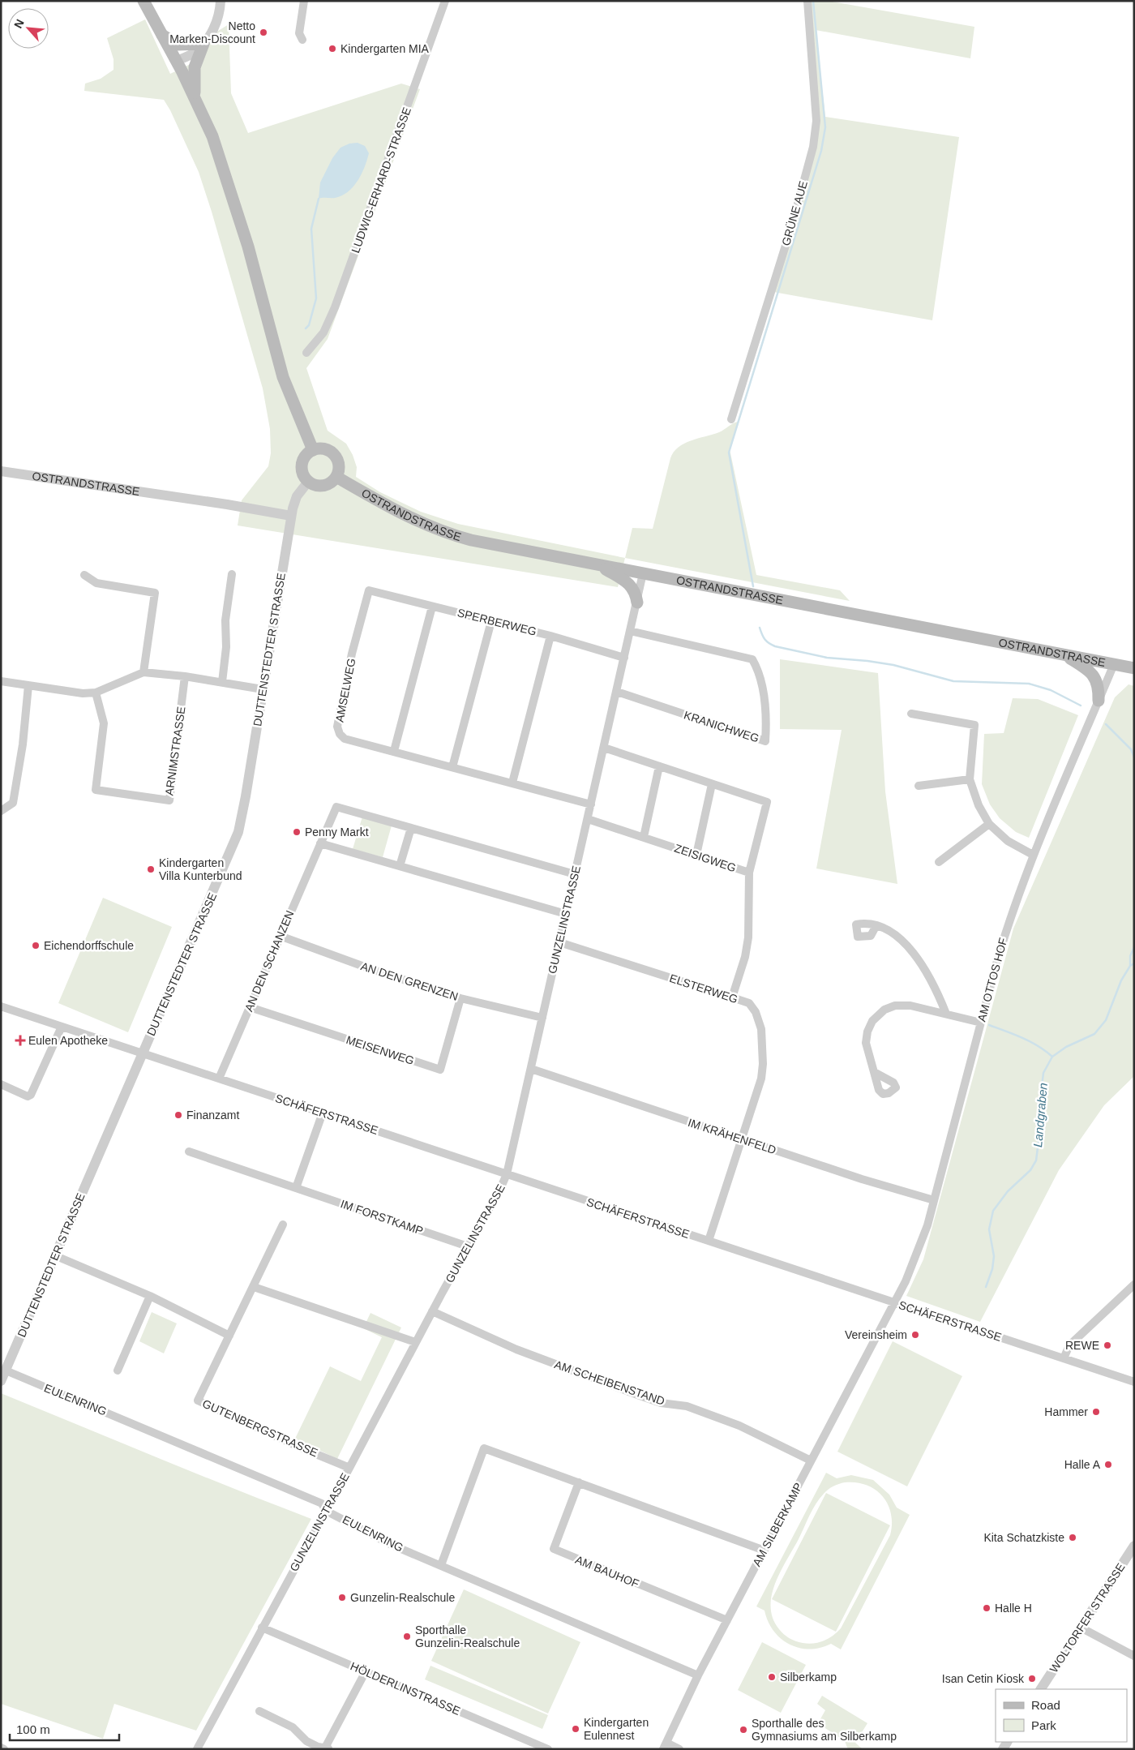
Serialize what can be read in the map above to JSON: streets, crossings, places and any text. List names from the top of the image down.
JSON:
{
  "streets": {
    "main road": ["OSTRANDSTRASSE"],
    "street": [
      "LUDWIG-ERHARD-STRASSE",
      "GRÜNE AUE",
      "SPERBERWEG",
      "DUTTENSTEDTER STRASSE",
      "AMSELWEG",
      "KRANICHWEG",
      "ARNIMSTRASSE",
      "ZEISIGWEG",
      "GUNZELINSTRASSE",
      "AN DEN SCHANZEN",
      "AM OTTOS HOF",
      "AN DEN GRENZEN",
      "ELSTERWEG",
      "MEISENWEG",
      "SCHÄFERSTRASSE",
      "IM KRÄHENFELD",
      "IM FORSTKAMP",
      "AM SCHEIBENSTAND",
      "EULENRING",
      "GUTENBERGSTRASSE",
      "AM SILBERKAMP",
      "AM BAUHOF",
      "WOLTORFER STRASSE",
      "HÖLDERLINSTRASSE"
    ]
  },
  "crossings": [
    ["OSTRANDSTRASSE", "DUTTENSTEDTER STRASSE"],
    ["OSTRANDSTRASSE", "GUNZELINSTRASSE"],
    ["OSTRANDSTRASSE", "AM OTTOS HOF"],
    ["SPERBERWEG", "AMSELWEG"],
    ["SPERBERWEG", "GUNZELINSTRASSE"],
    ["DUTTENSTEDTER STRASSE", "SCHÄFERSTRASSE"],
    ["DUTTENSTEDTER STRASSE", "EULENRING"],
    ["AMSELWEG", "GUNZELINSTRASSE"],
    ["KRANICHWEG", "GUNZELINSTRASSE"],
    ["ZEISIGWEG", "GUNZELINSTRASSE"],
    ["ZEISIGWEG", "ELSTERWEG"],
    ["GUNZELINSTRASSE", "AN DEN SCHANZEN"],
    ["GUNZELINSTRASSE", "AN DEN GRENZEN"],
    ["GUNZELINSTRASSE", "ELSTERWEG"],
    ["GUNZELINSTRASSE", "SCHÄFERSTRASSE"],
    ["GUNZELINSTRASSE", "IM KRÄHENFELD"],
    ["GUNZELINSTRASSE", "IM FORSTKAMP"],
    ["GUNZELINSTRASSE", "AM SCHEIBENSTAND"],
    ["GUNZELINSTRASSE", "EULENRING"],
    ["GUNZELINSTRASSE", "GUTENBERGSTRASSE"],
    ["GUNZELINSTRASSE", "HÖLDERLINSTRASSE"],
    ["AN DEN SCHANZEN", "AN DEN GRENZEN"],
    ["AN DEN SCHANZEN", "MEISENWEG"],
    ["AN DEN SCHANZEN", "SCHÄFERSTRASSE"],
    ["AM OTTOS HOF", "SCHÄFERSTRASSE"],
    ["AM OTTOS HOF", "IM KRÄHENFELD"],
    ["AM OTTOS HOF", "AM SILBERKAMP"],
    ["AN DEN GRENZEN", "MEISENWEG"],
    ["ELSTERWEG", "SCHÄFERSTRASSE"],
    ["ELSTERWEG", "IM KRÄHENFELD"],
    ["SCHÄFERSTRASSE", "AM SILBERKAMP"],
    ["AM SCHEIBENSTAND", "AM SILBERKAMP"],
    ["EULENRING", "AM SILBERKAMP"],
    ["AM SILBERKAMP", "AM BAUHOF"]
  ],
  "water": ["Landgraben"],
  "places": {
    "other": [
      "Netto Marken-Discount",
      "Kindergarten MIA",
      "Penny Markt",
      "Kindergarten Villa Kunterbund",
      "Eichendorffschule",
      "Finanzamt",
      "Vereinsheim",
      "REWE",
      "Hammer",
      "Halle A",
      "Kita Schatzkiste",
      "Gunzelin-Realschule",
      "Halle H",
      "Sporthalle Gunzelin-Realschule",
      "Silberkamp",
      "Isan Cetin Kiosk",
      "Kindergarten Eulennest",
      "Sporthalle des Gymnasiums am Silberkamp"
    ],
    "health": ["Eulen Apotheke"]
  },
  "legend": ["Road", "Park"],
  "scale_bar": "100 m",
  "north": "top left"
}
